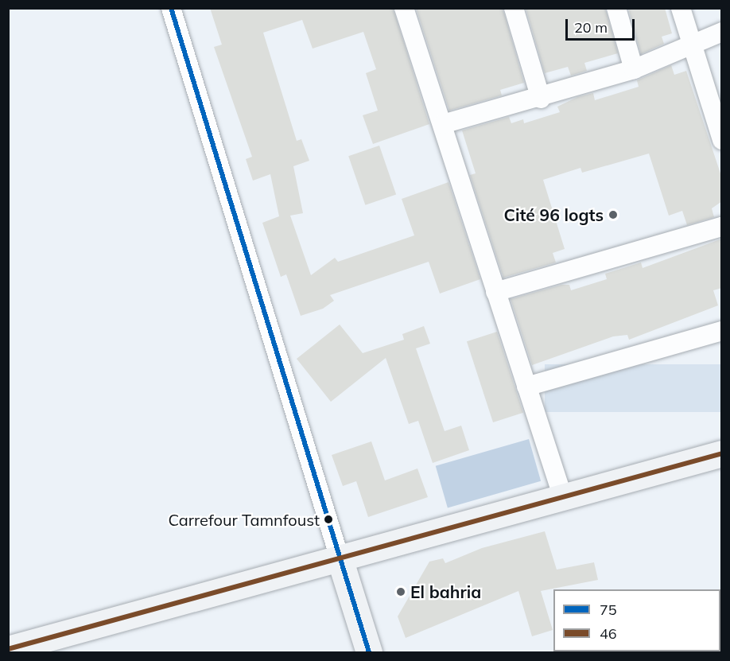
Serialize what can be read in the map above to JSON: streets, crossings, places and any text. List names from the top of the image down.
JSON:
{
  "places": ["Cité 96 logts", "Carrefour Tamnfoust", "El bahria"],
  "lines": ["transit line 75", "transit line 46"],
  "legend": ["75", "46"],
  "scale_bar": "20 m"
}
